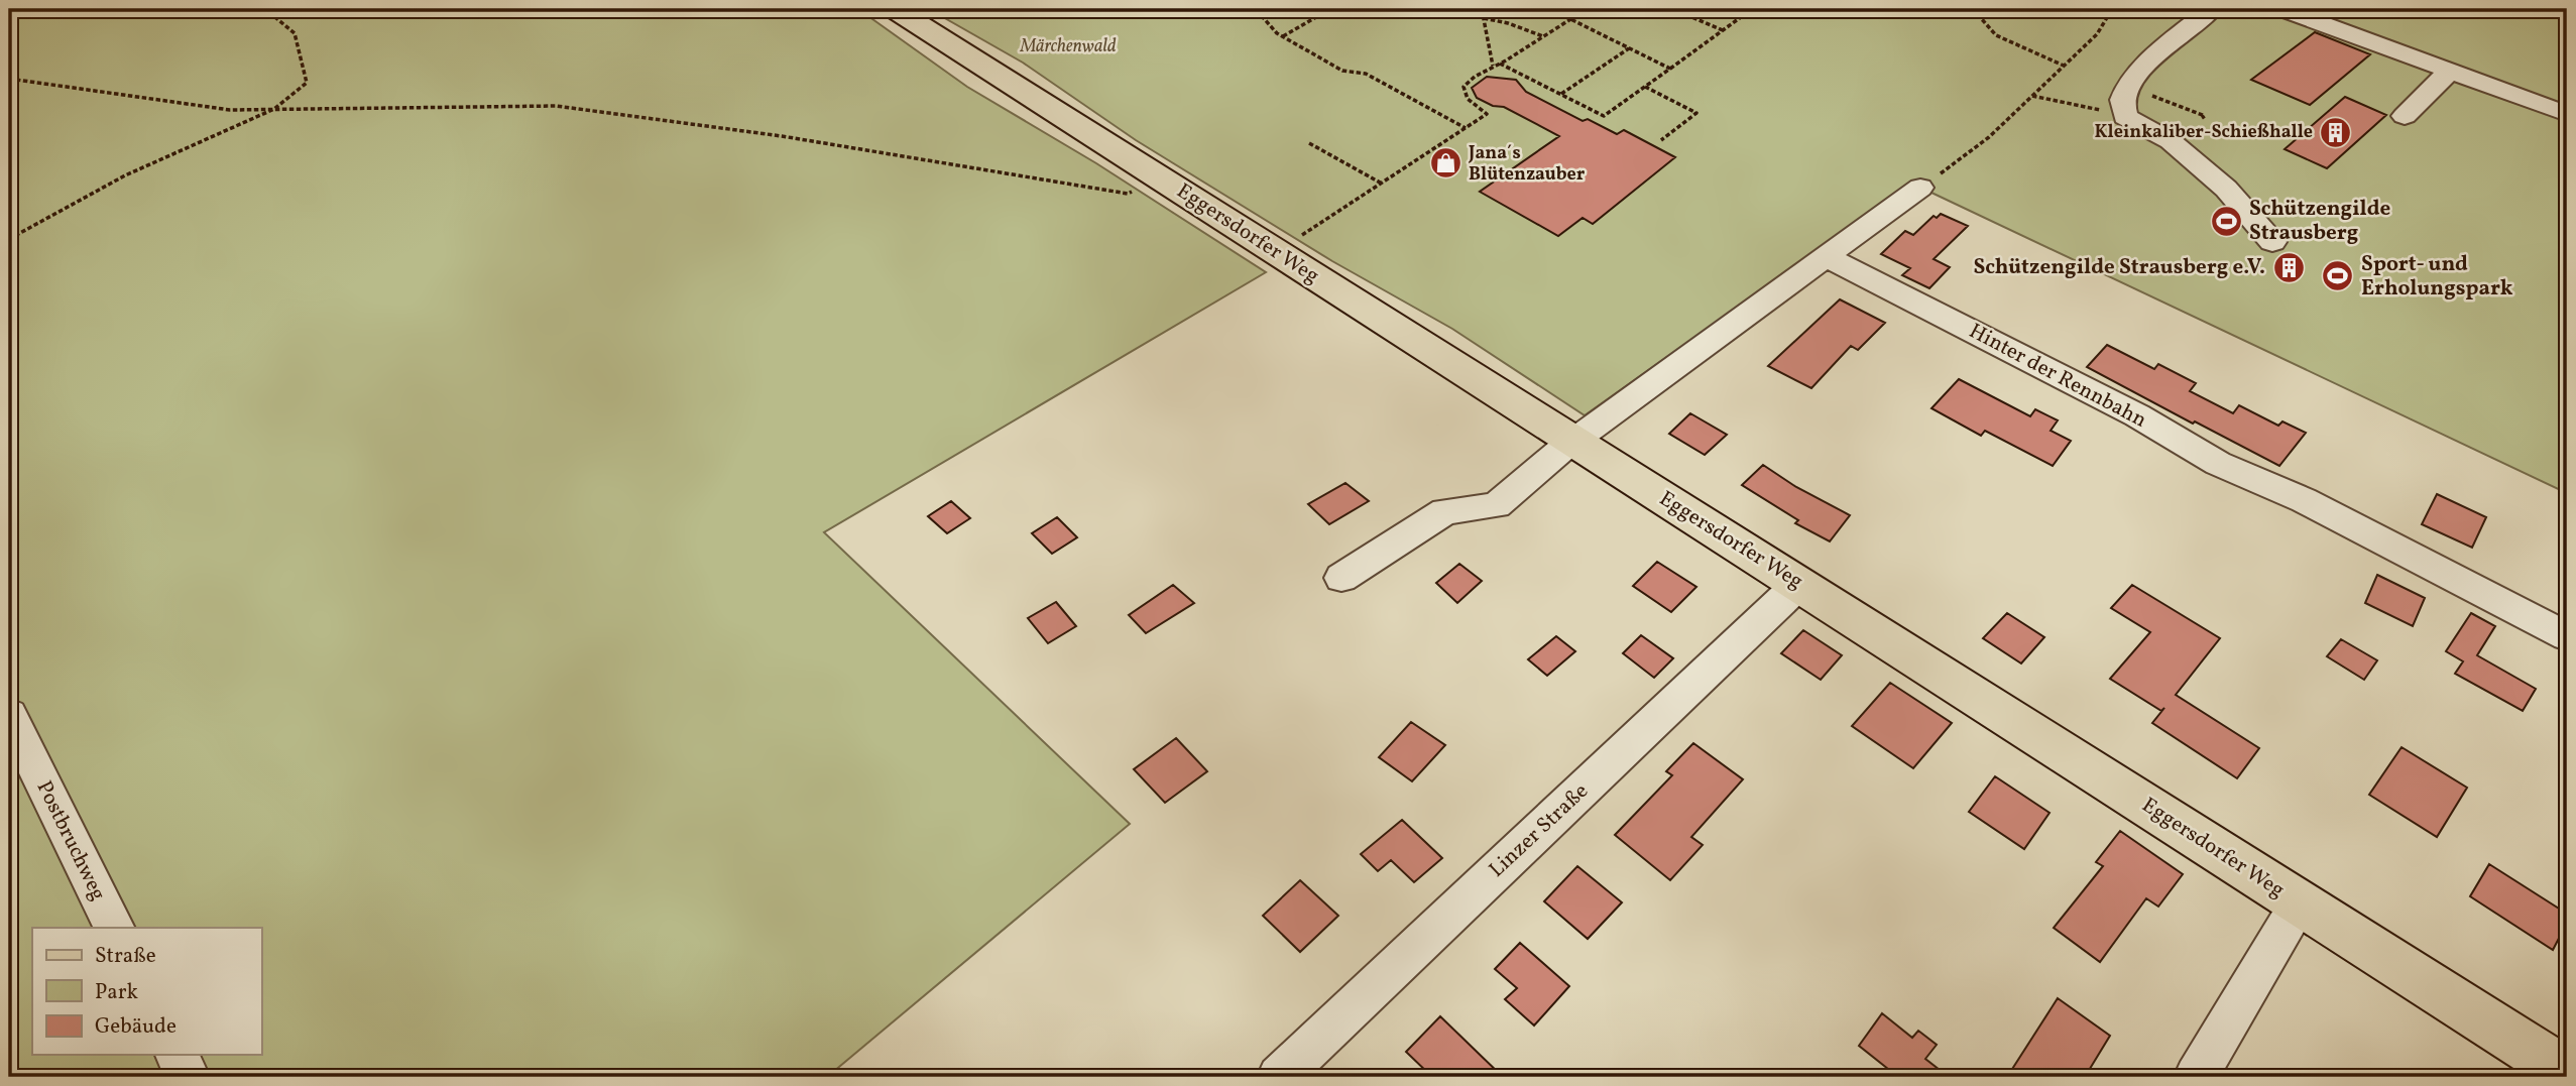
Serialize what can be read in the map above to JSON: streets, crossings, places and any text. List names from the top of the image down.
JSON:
{
  "streets": {
    "main road": ["Eggersdorfer Weg"],
    "street": ["Hinter der Rennbahn", "Linzer Straße", "Postbruchweg"]
  },
  "crossings": [
    ["Eggersdorfer Weg", "Linzer Straße"]
  ],
  "parks": ["Märchenwald"],
  "places": {
    "building": ["Kleinkaliber-Schießhalle", "Schützengilde Strausberg e.V."],
    "shop": ["Jana´s Blütenzauber"],
    "sports": ["Schützengilde Strausberg", "Sport- und Erholungspark"]
  },
  "legend": ["Straße", "Park", "Gebäude"]
}
